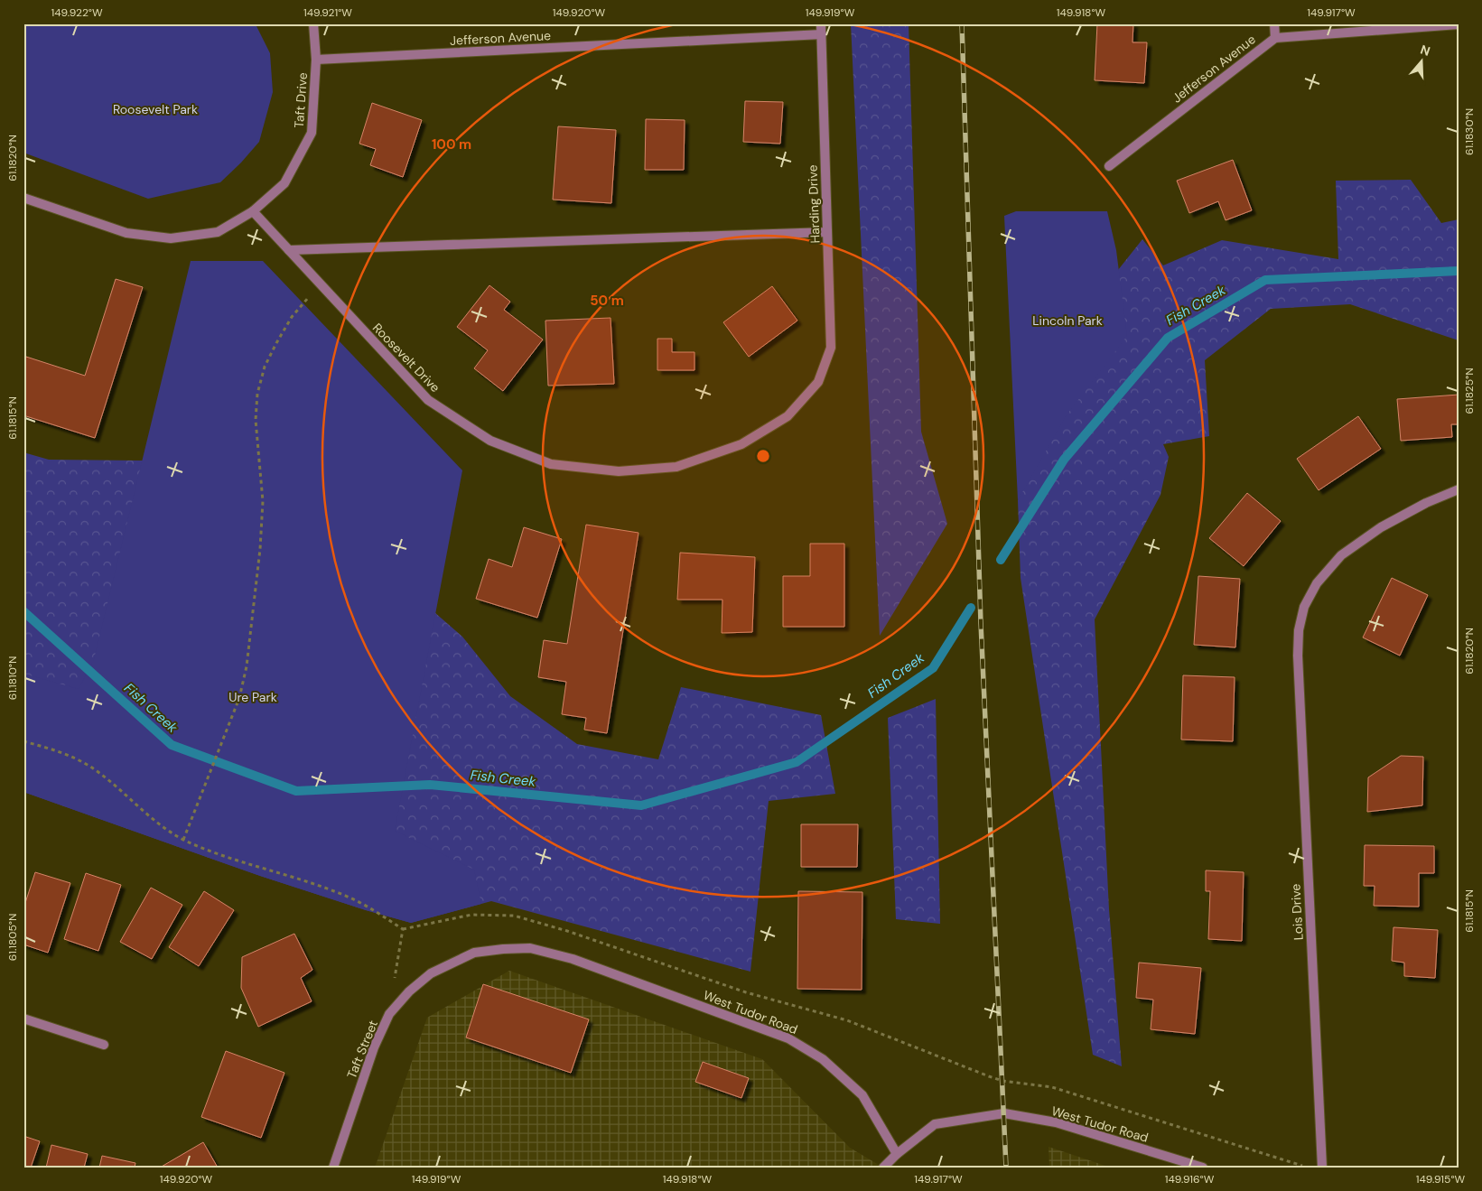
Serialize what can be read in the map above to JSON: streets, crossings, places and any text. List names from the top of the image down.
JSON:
{
  "streets": {
    "street": [
      "Jefferson Avenue",
      "Taft Drive",
      "Harding Drive",
      "Roosevelt Drive",
      "Lois Drive",
      "West Tudor Road",
      "Taft Street"
    ]
  },
  "crossings": [
    ["Jefferson Avenue", "Taft Drive"],
    ["Jefferson Avenue", "Harding Drive"],
    ["Taft Drive", "Roosevelt Drive"],
    ["Harding Drive", "Roosevelt Drive"],
    ["West Tudor Road", "Taft Street"]
  ],
  "water": ["Fish Creek"],
  "parks": ["Roosevelt Park", "Lincoln Park", "Ure Park"],
  "north": "top",
  "coordinates": [
    "149.922°W",
    "149.921°W",
    "149.920°W",
    "149.919°W",
    "149.918°W",
    "149.917°W",
    "61.1830°N",
    "61.1820°N",
    "61.1825°N",
    "61.1815°N",
    "61.1810°N",
    "61.1805°N",
    "149.916°W",
    "149.915°W"
  ],
  "rings": ["100 m", "50 m"]
}
